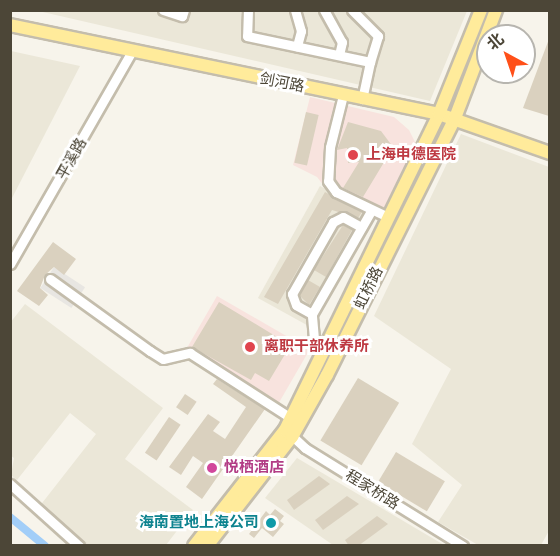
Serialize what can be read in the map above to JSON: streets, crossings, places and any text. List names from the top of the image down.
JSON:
{
  "streets": {
    "main road": ["剑河路", "虹桥路"],
    "street": ["平溪路", "程家桥路"]
  },
  "crossings": [
    ["剑河路", "平溪路"],
    ["剑河路", "虹桥路"],
    ["虹桥路", "程家桥路"]
  ],
  "places": [
    "上海申德医院",
    "离职干部休养所",
    "悦栖酒店",
    "海南置地上海公司"
  ],
  "north": "top left"
}
